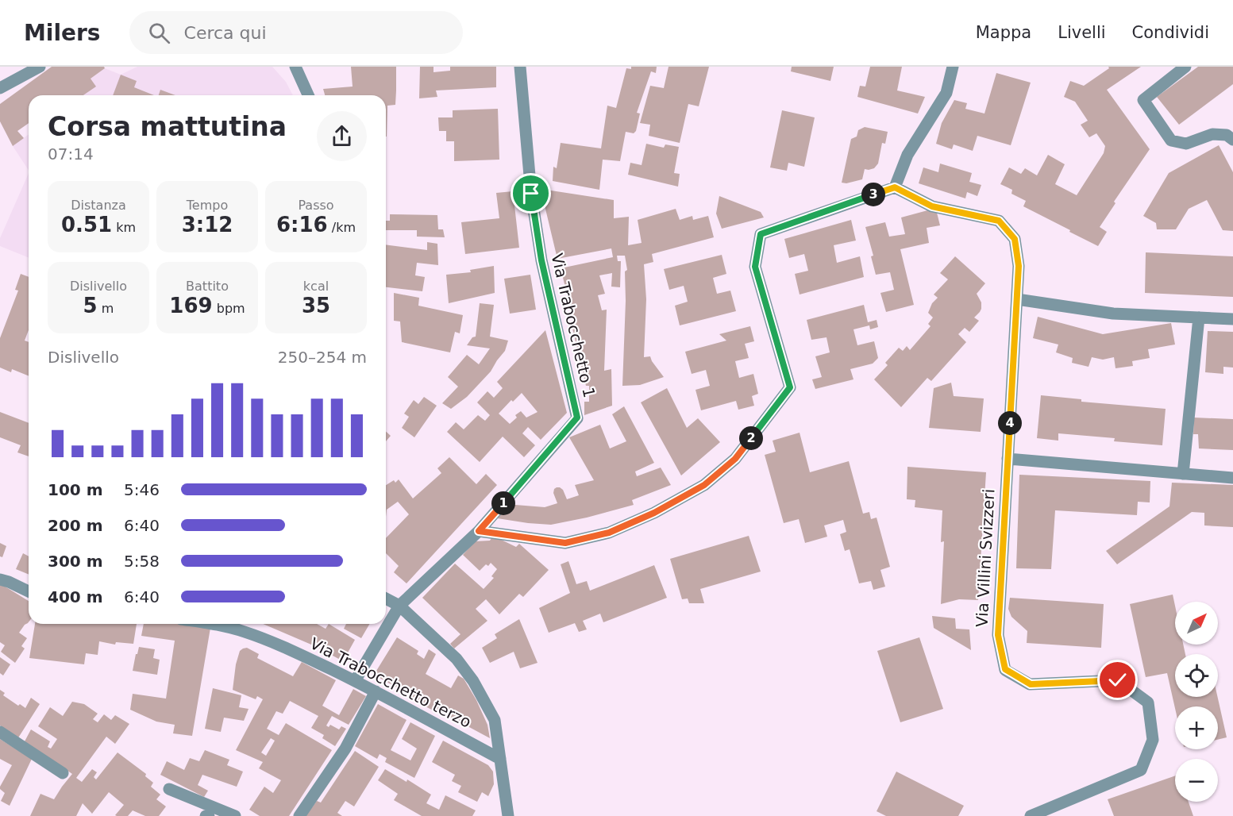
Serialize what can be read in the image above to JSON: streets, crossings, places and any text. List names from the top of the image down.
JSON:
{
  "streets": {
    "street": ["Via Trabocchetto 1", "Via Villini Svizzeri", "Via Trabocchetto terzo"]
  },
  "crossings": [
    ["Via Trabocchetto 1", "Via Trabocchetto terzo"]
  ],
  "north": "top right",
  "page": {
    "header": "Milers",
    "search": "Cerca qui",
    "nav": ["Mappa", "Livelli", "Condividi"],
    "heading": ["Corsa mattutina", "07:14"],
    "stats": [
      ["Distanza", "0.51 km"],
      ["Tempo", "3:12"],
      ["Passo", "6:16 /km"],
      ["Dislivello", "5 m"],
      ["Battito", "169 bpm"],
      ["kcal", "35"]
    ],
    "pins": [
      "3",
      "4",
      "2",
      "1"
    ],
    "chart": ["Dislivello", "250–254 m"],
    "list": [
      {
        "name": "100 m",
        "note": "5:46"
      },
      {
        "name": "200 m",
        "note": "6:40"
      },
      {
        "name": "300 m",
        "note": "5:58"
      },
      {
        "name": "400 m",
        "note": "6:40"
      }
    ],
    "map_buttons": ["+", "−"]
  }
}
